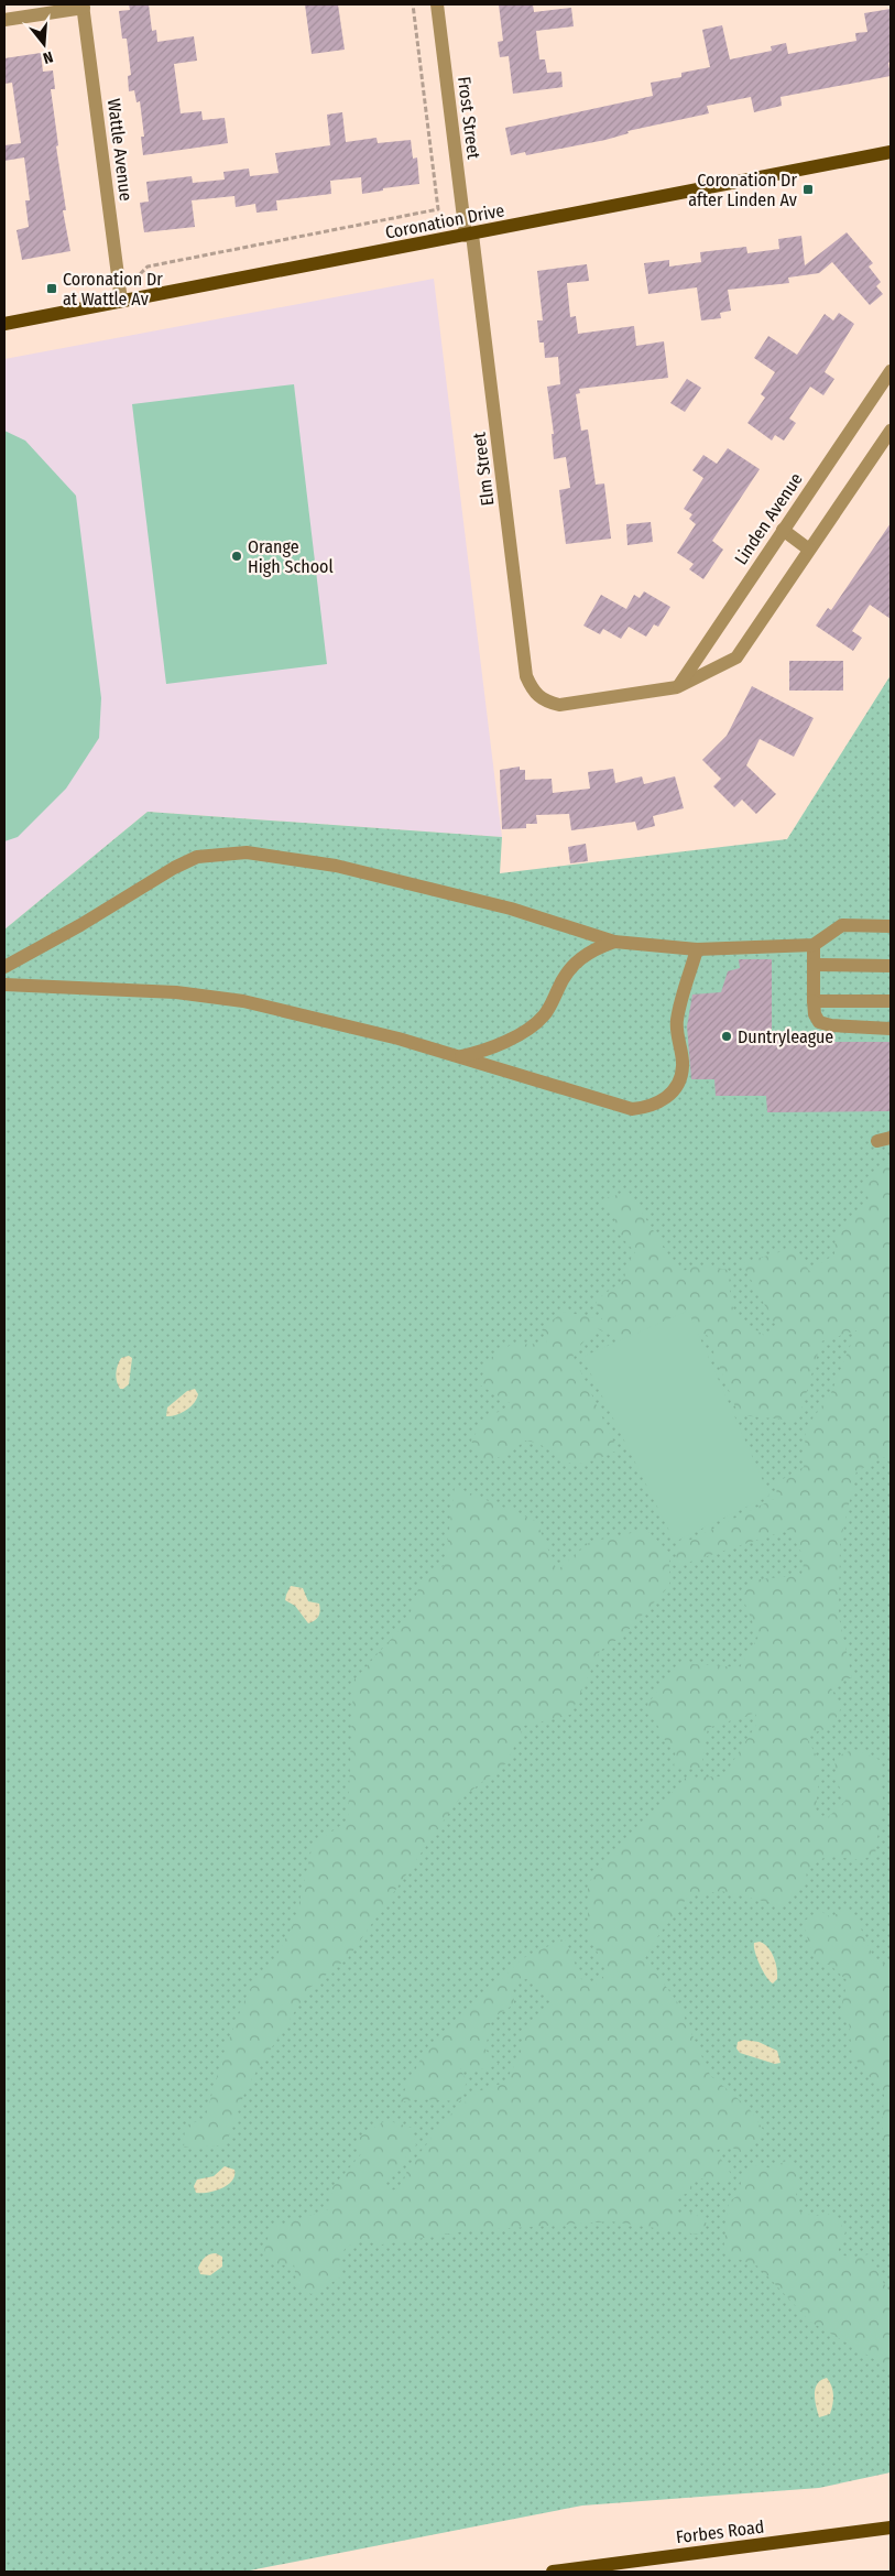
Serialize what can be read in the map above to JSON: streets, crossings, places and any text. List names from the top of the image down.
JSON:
{
  "streets": {
    "main road": ["Coronation Drive", "Forbes Road"],
    "street": [
      "Frost Street",
      "Wattle Avenue",
      "Elm Street",
      "Linden Avenue"
    ]
  },
  "crossings": [
    ["Frost Street", "Coronation Drive"],
    ["Frost Street", "Elm Street"],
    ["Wattle Avenue", "Coronation Drive"],
    ["Coronation Drive", "Elm Street"],
    ["Elm Street", "Linden Avenue"]
  ],
  "places": {
    "transit": ["Coronation Dr after Linden Av", "Coronation Dr at Wattle Av"],
    "other": ["Orange High School", "Duntryleague"]
  },
  "north": "bottom"
}
